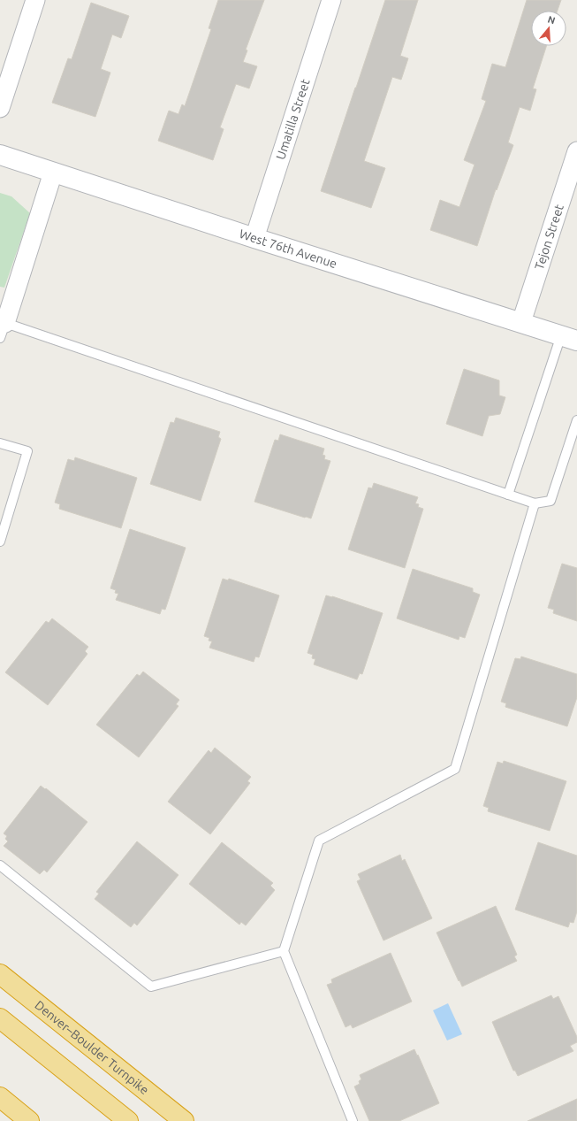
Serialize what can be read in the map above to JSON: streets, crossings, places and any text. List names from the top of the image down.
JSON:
{
  "streets": {
    "highway": ["Denver–Boulder Turnpike"],
    "street": ["Umatilla Street", "Tejon Street", "West 76th Avenue"]
  },
  "crossings": [
    ["Umatilla Street", "West 76th Avenue"],
    ["Tejon Street", "West 76th Avenue"]
  ],
  "north": "top"
}
